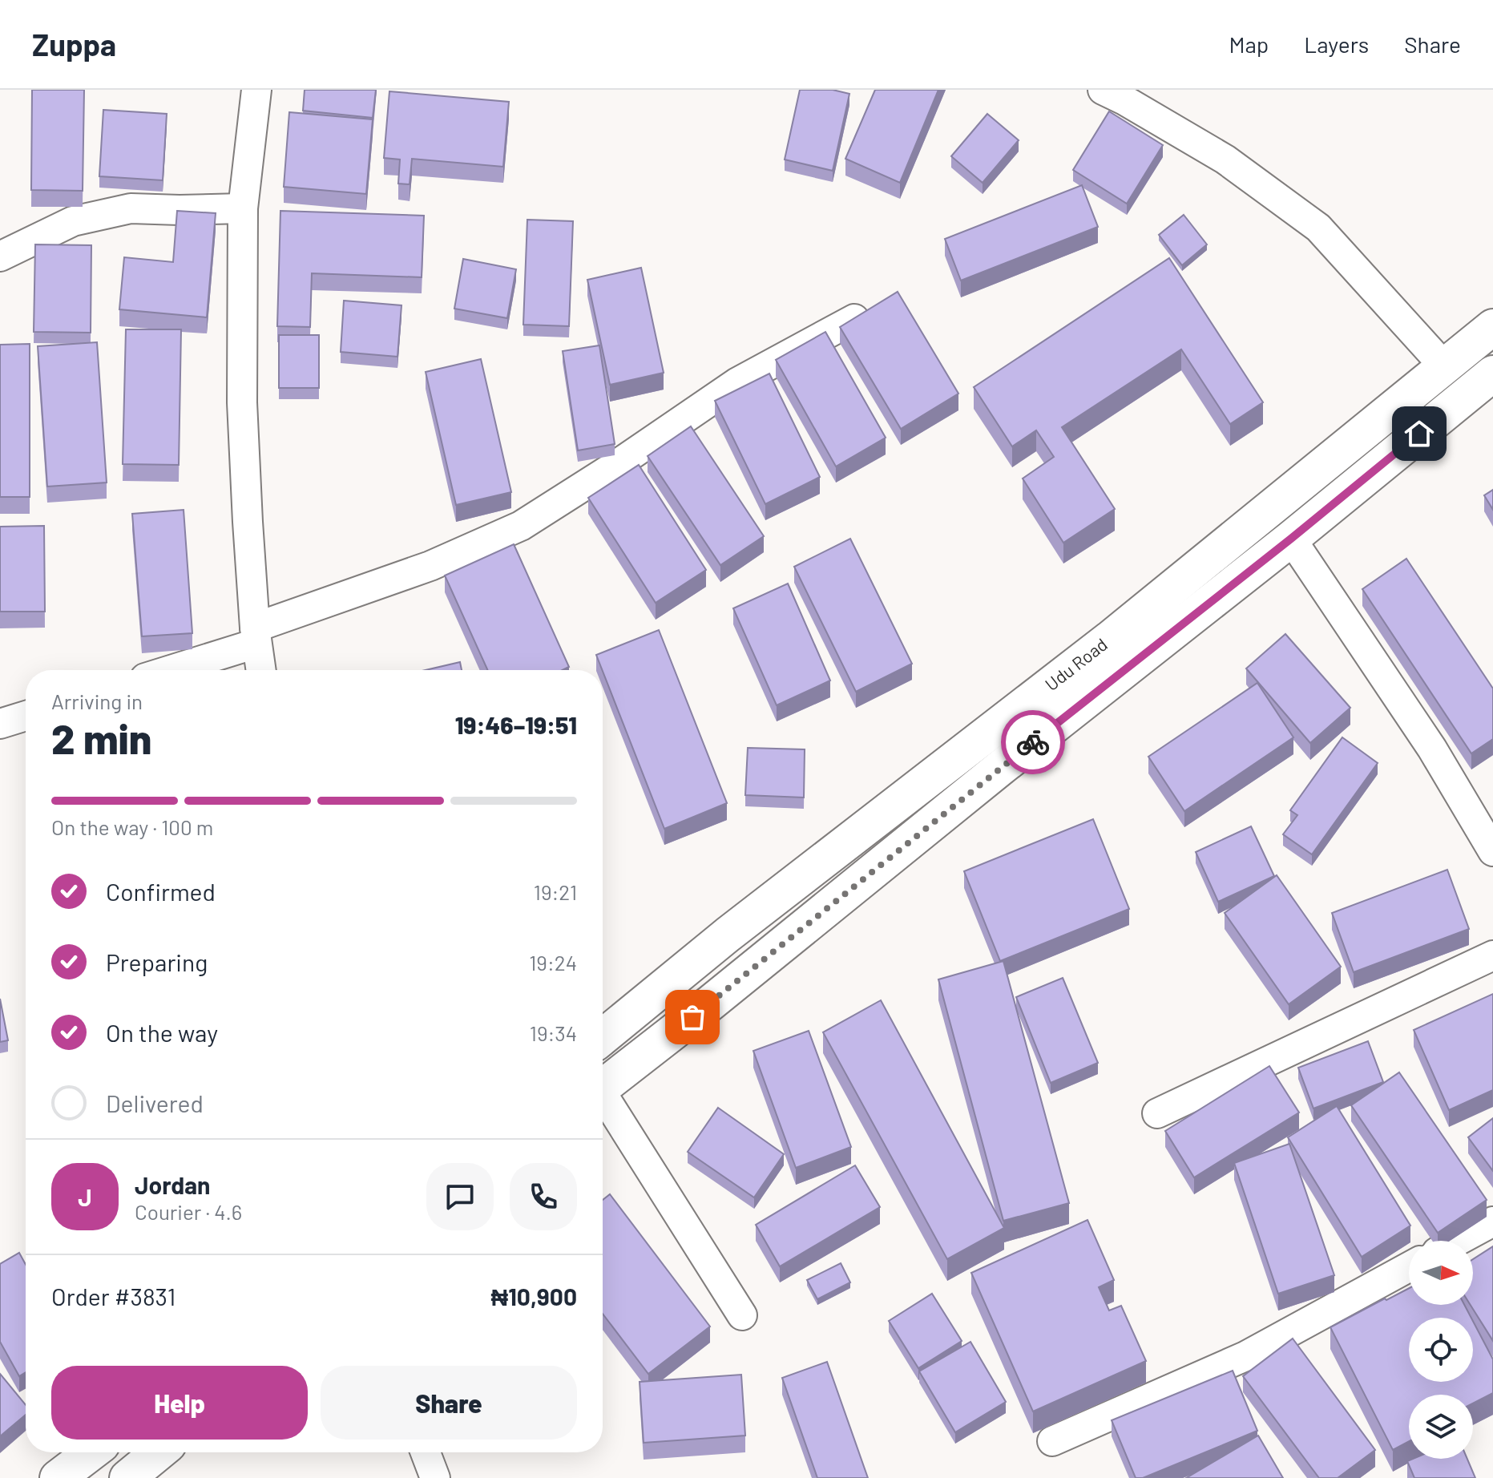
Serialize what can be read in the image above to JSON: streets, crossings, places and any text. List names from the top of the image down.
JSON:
{
  "streets": {
    "main road": ["Udu Road"]
  },
  "north": "right",
  "page": {
    "header": "Zuppa",
    "nav": ["Map", "Layers", "Share"],
    "heading": ["2 min", "Arriving in", "19:46–19:51"],
    "panel": [
      "Jordan",
      "Courier · 4.6",
      "Order #3831",
      "₦10,900"
    ],
    "bar": "On the way · 100 m",
    "list": [
      ["Confirmed", "19:21"],
      ["Preparing", "19:24"],
      ["On the way", "19:34"],
      "Delivered"
    ],
    "round": "J",
    "buttons": ["Help", "Share"]
  }
}
